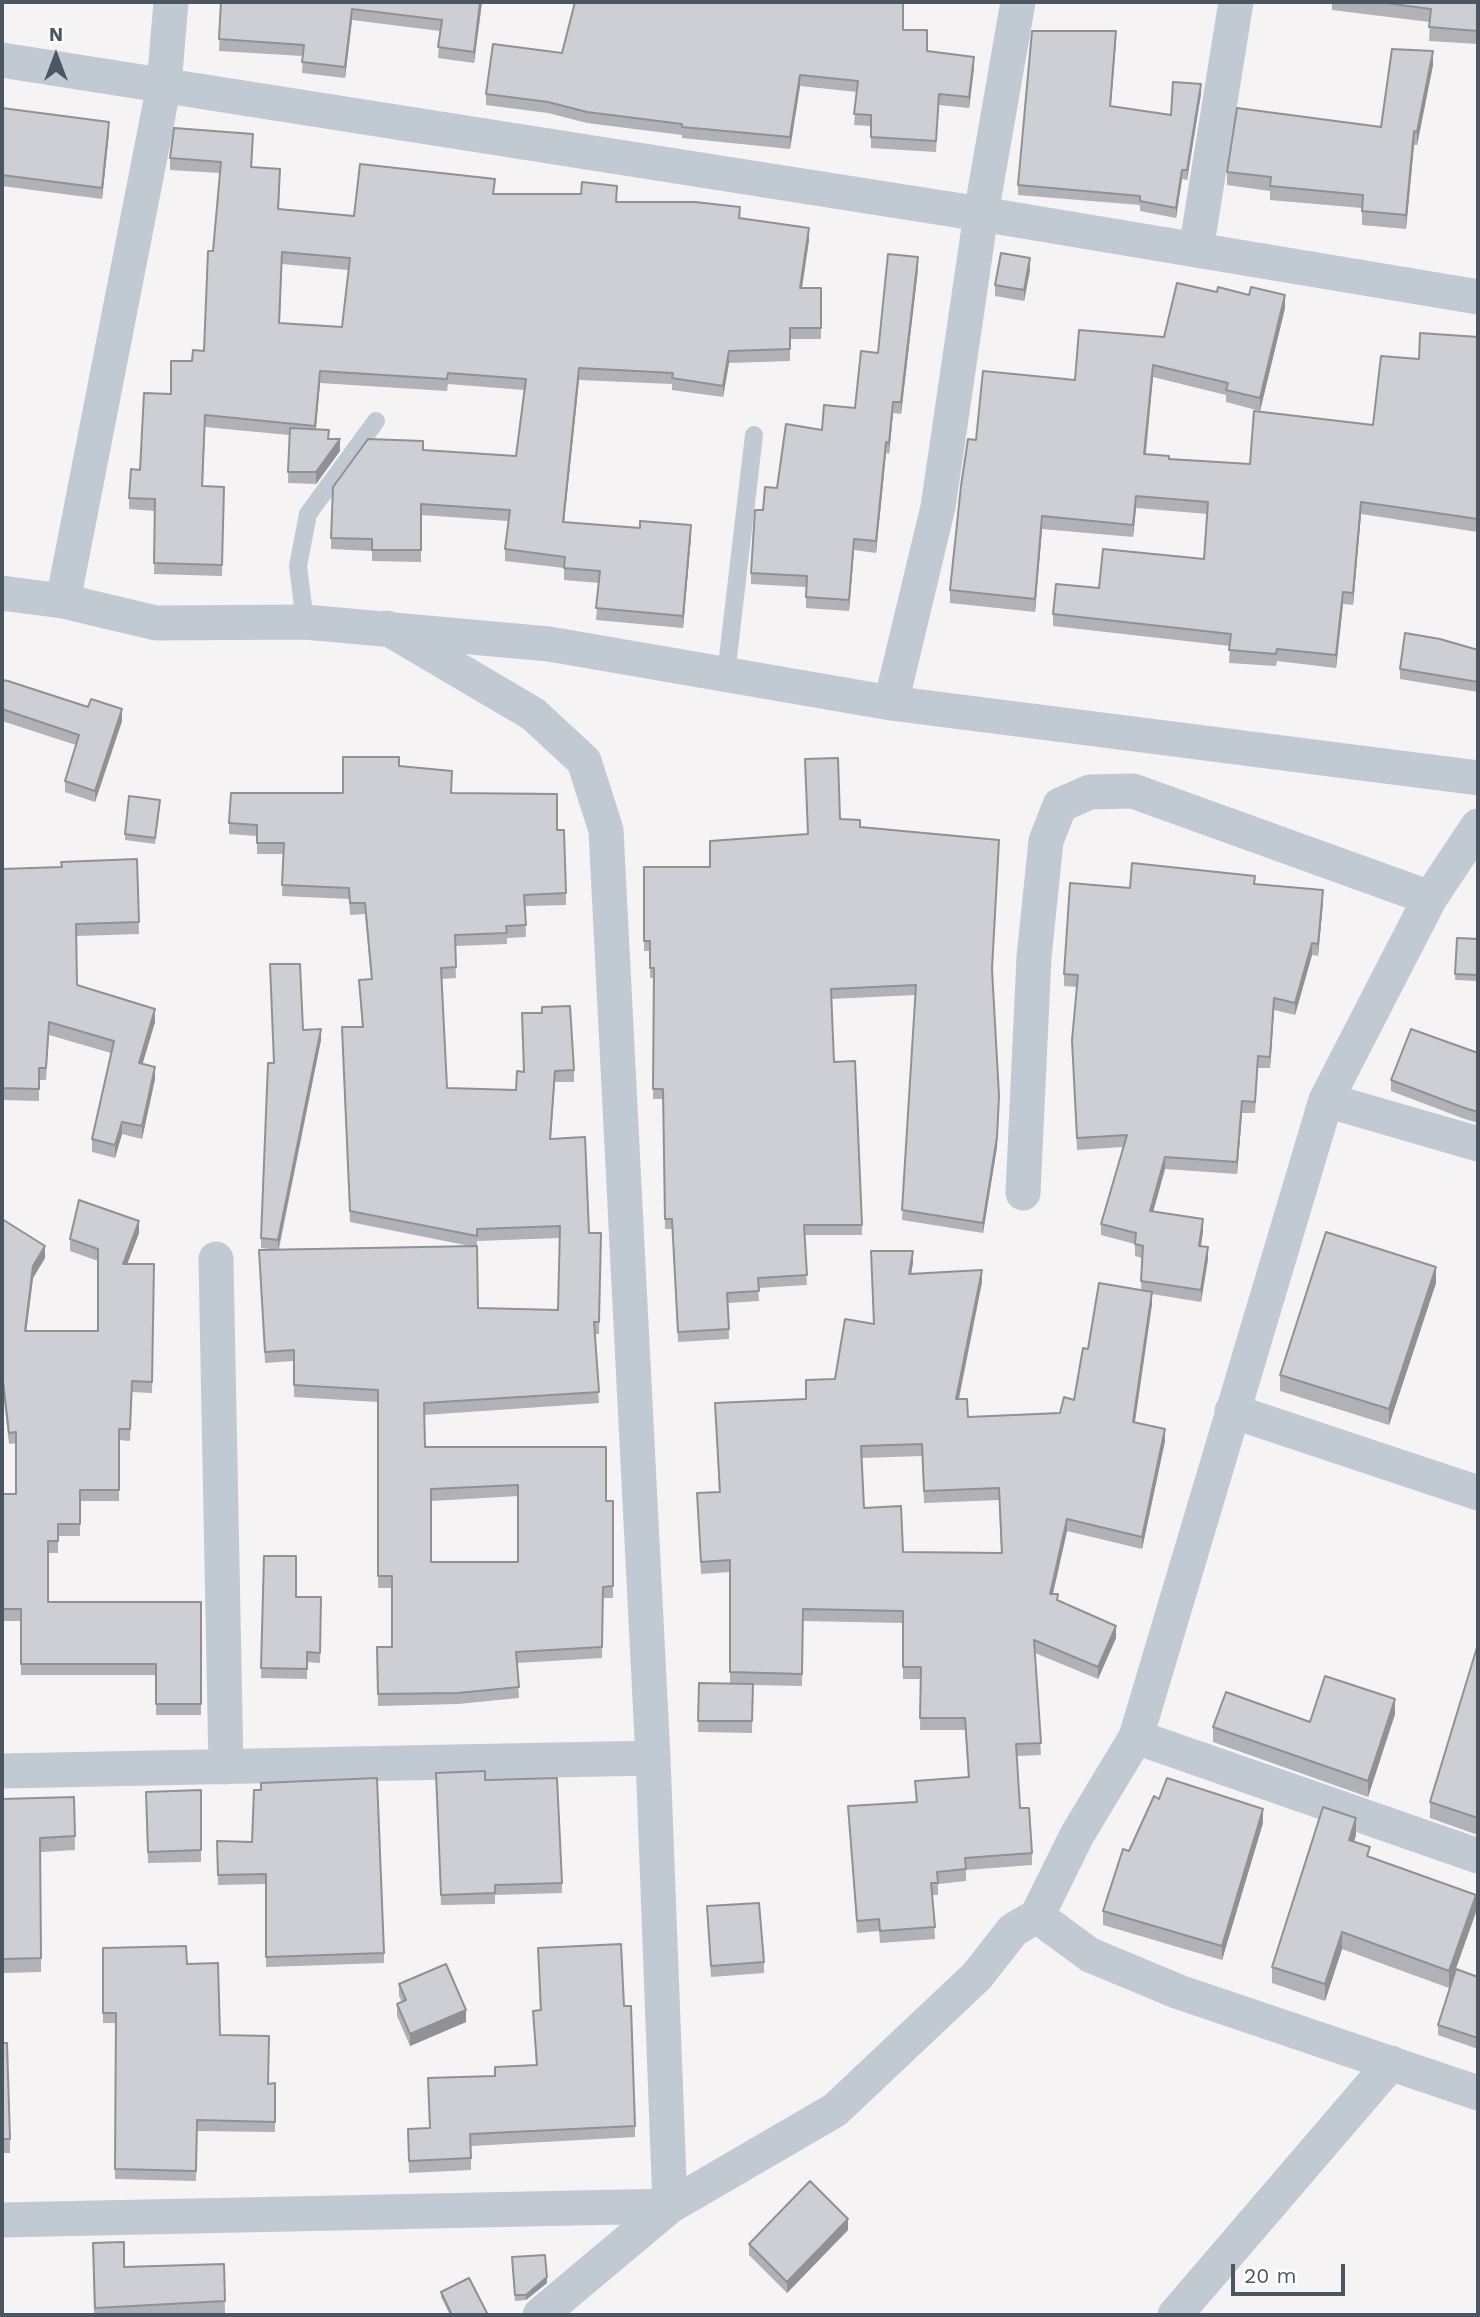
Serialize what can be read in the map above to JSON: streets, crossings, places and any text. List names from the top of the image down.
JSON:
{
  "scale_bar": "20 m",
  "north": "top"
}
